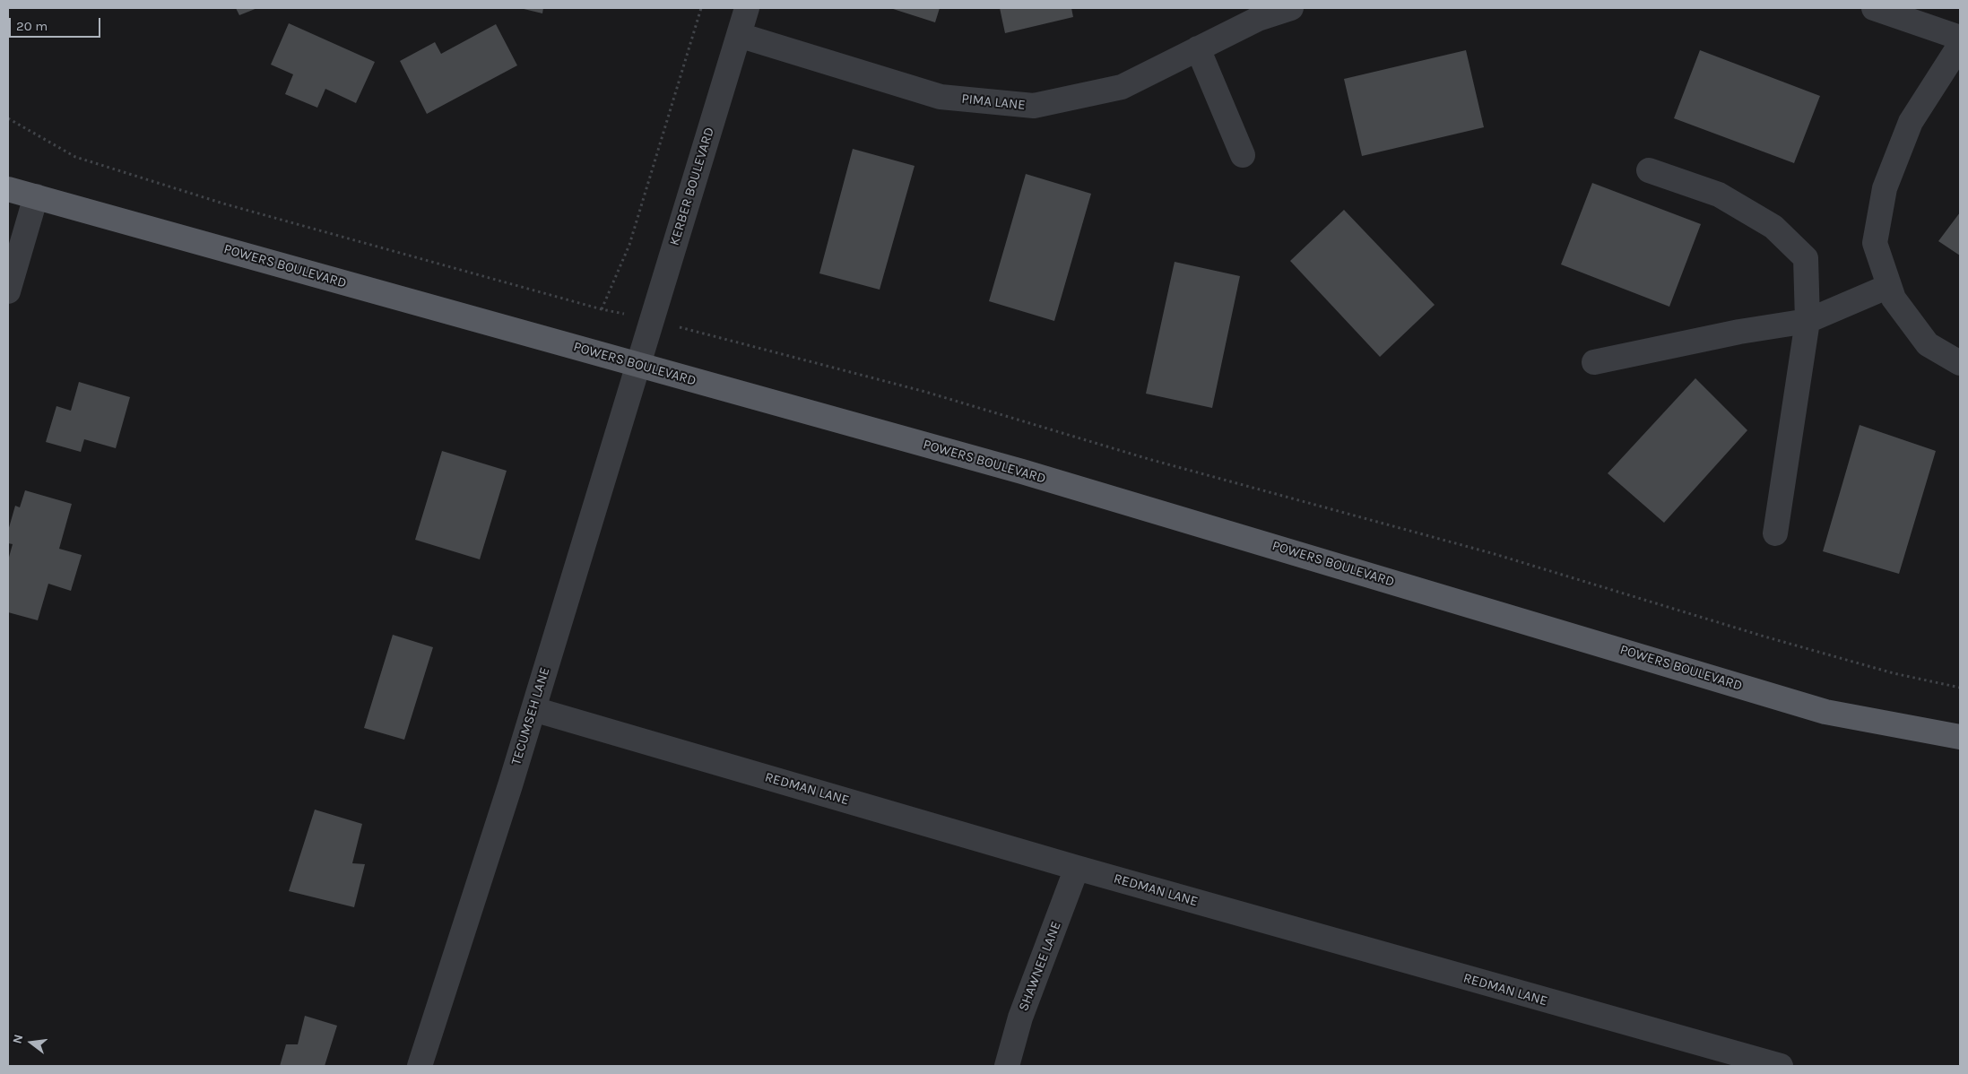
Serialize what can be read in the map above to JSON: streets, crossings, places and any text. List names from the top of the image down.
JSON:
{
  "streets": {
    "main road": ["POWERS BOULEVARD"],
    "street": [
      "PIMA LANE",
      "KERBER BOULEVARD",
      "TECUMSEH LANE",
      "REDMAN LANE",
      "SHAWNEE LANE"
    ]
  },
  "crossings": [
    ["PIMA LANE", "KERBER BOULEVARD"],
    ["KERBER BOULEVARD", "POWERS BOULEVARD"],
    ["KERBER BOULEVARD", "TECUMSEH LANE"],
    ["POWERS BOULEVARD", "TECUMSEH LANE"],
    ["TECUMSEH LANE", "REDMAN LANE"],
    ["REDMAN LANE", "SHAWNEE LANE"]
  ],
  "scale_bar": "20 m",
  "north": "left"
}
